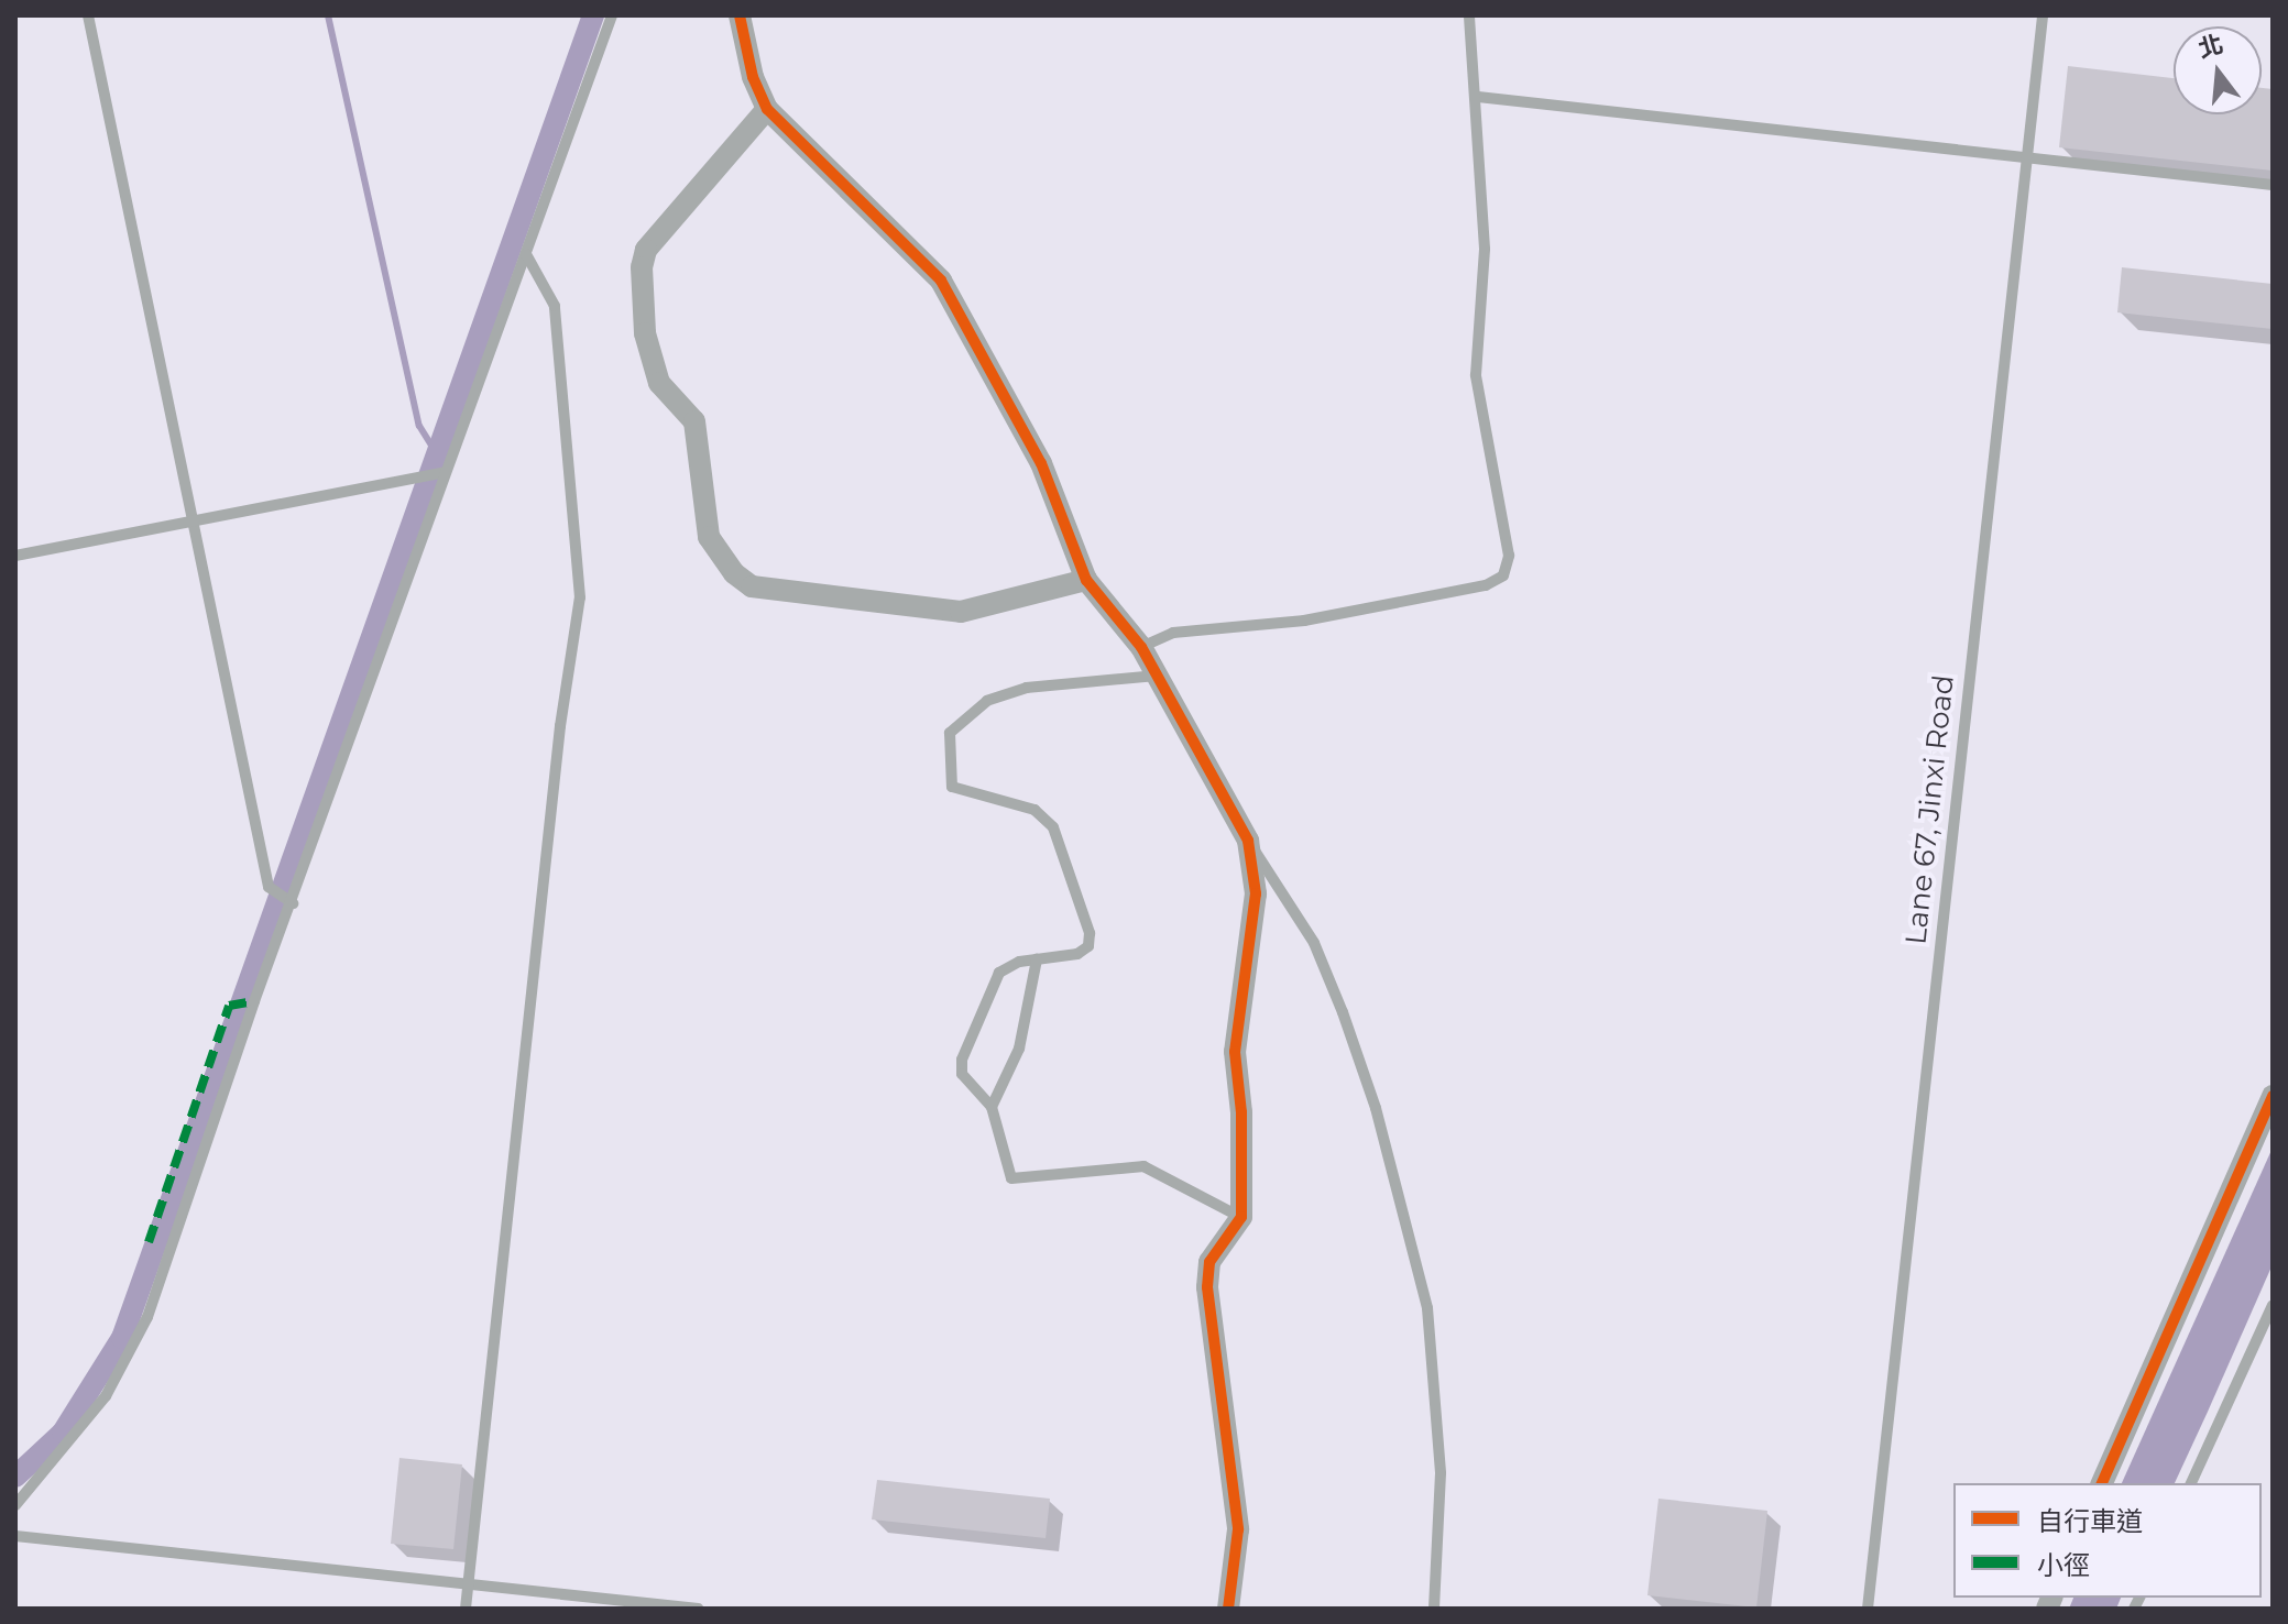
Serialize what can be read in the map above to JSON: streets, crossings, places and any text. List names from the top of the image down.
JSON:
{
  "streets": {
    "lane": ["Lane 67, Jinxi Road"]
  },
  "legend": ["自行車道", "小徑"],
  "north": "top"
}
